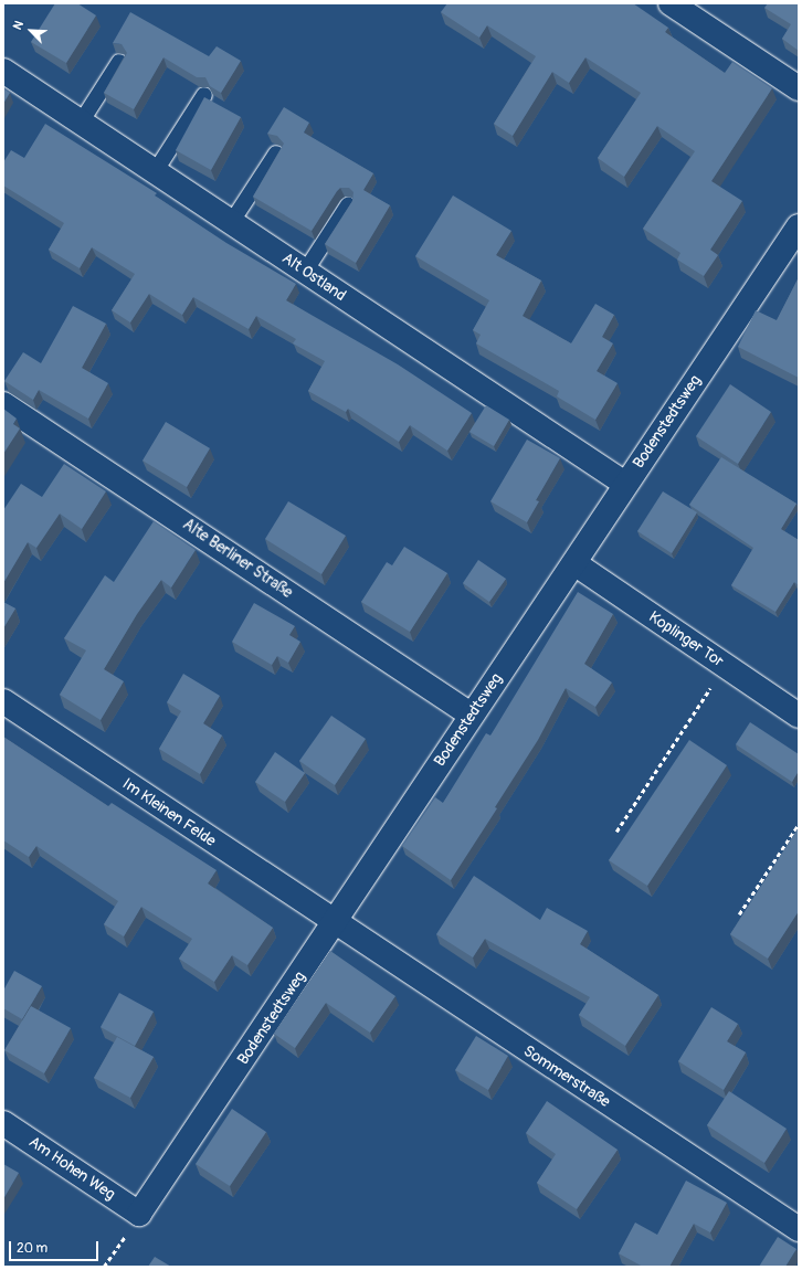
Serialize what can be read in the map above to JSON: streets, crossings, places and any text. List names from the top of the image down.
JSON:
{
  "streets": {
    "street": [
      "Alt Ostland",
      "Bodenstedtsweg",
      "Alte Berliner Straße",
      "Koplinger Tor",
      "Im Kleinen Felde",
      "Sommerstraße",
      "Am Hohen Weg"
    ]
  },
  "crossings": [
    ["Alt Ostland", "Bodenstedtsweg"],
    ["Bodenstedtsweg", "Alte Berliner Straße"],
    ["Bodenstedtsweg", "Koplinger Tor"],
    ["Bodenstedtsweg", "Im Kleinen Felde"],
    ["Bodenstedtsweg", "Sommerstraße"],
    ["Bodenstedtsweg", "Am Hohen Weg"],
    ["Im Kleinen Felde", "Sommerstraße"]
  ],
  "scale_bar": "20 m",
  "north": "top left"
}
